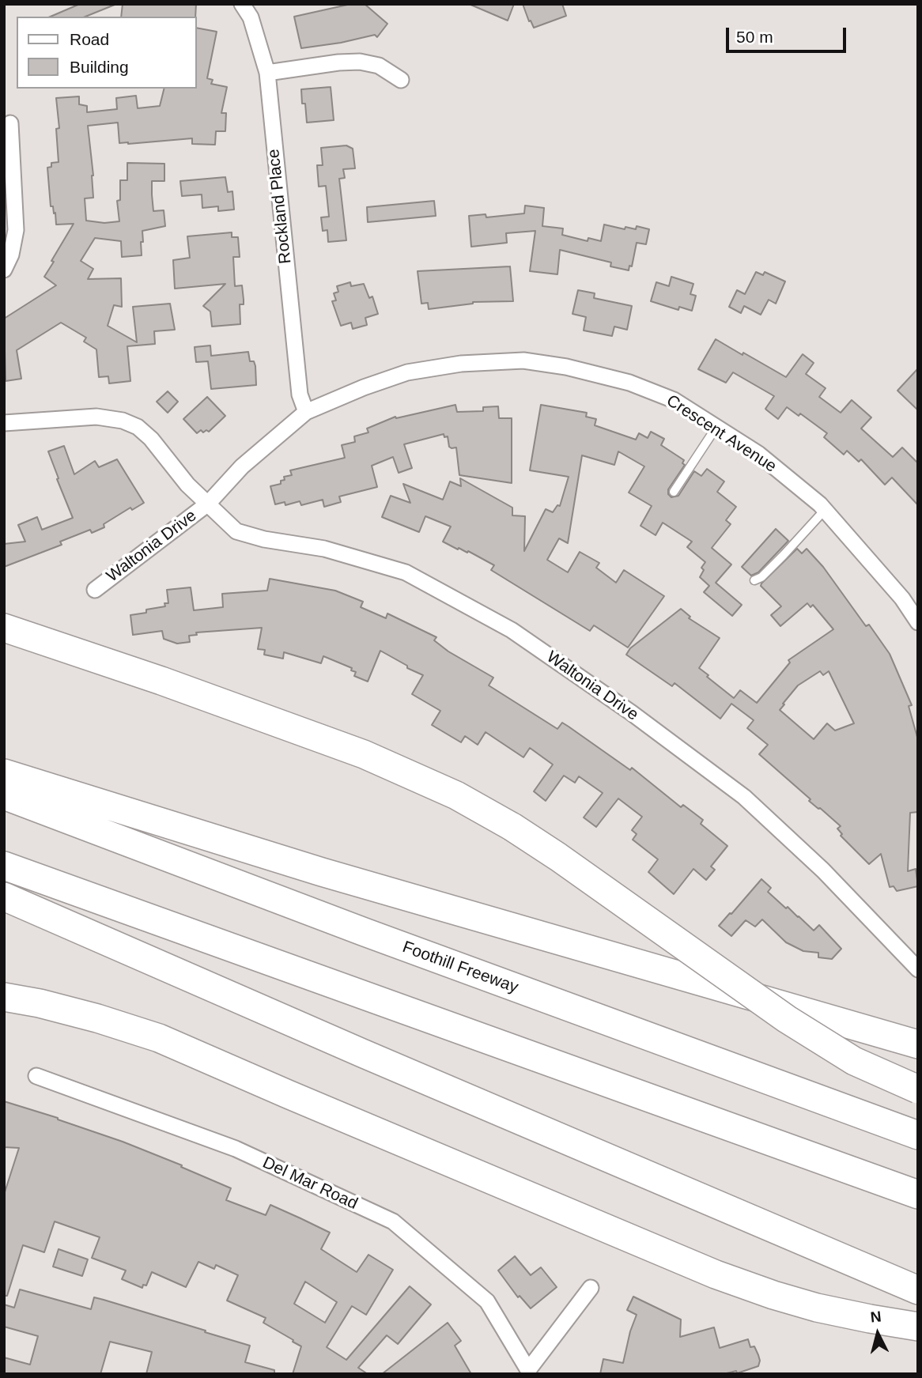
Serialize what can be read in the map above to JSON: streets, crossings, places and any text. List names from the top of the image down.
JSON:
{
  "streets": {
    "highway": ["Foothill Freeway"],
    "street": [
      "Rockland Place",
      "Crescent Avenue",
      "Waltonia Drive",
      "Del Mar Road"
    ]
  },
  "crossings": [
    ["Rockland Place", "Crescent Avenue"],
    ["Crescent Avenue", "Waltonia Drive"]
  ],
  "legend": ["Road", "Building"],
  "scale_bar": "50 m",
  "north": "top"
}
